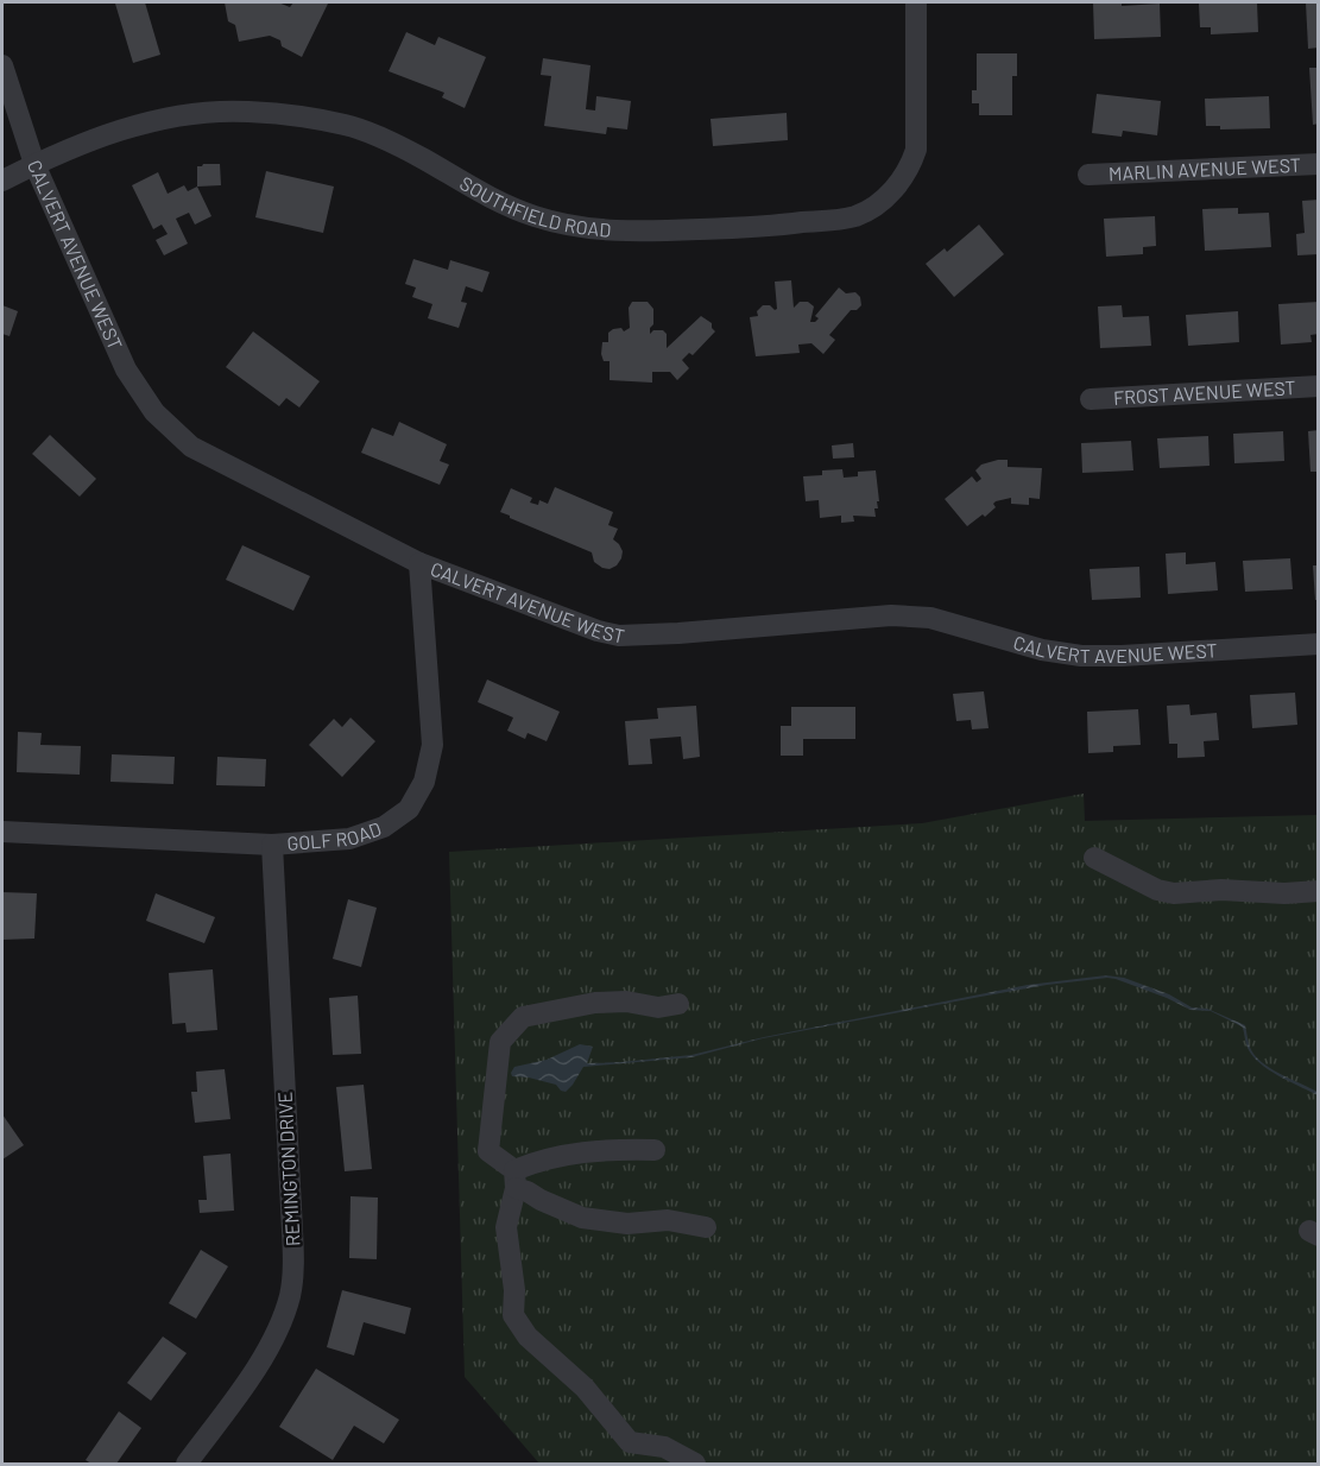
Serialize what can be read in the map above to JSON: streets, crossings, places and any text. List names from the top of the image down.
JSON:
{
  "streets": {
    "street": [
      "MARLIN AVENUE WEST",
      "SOUTHFIELD ROAD",
      "CALVERT AVENUE WEST",
      "FROST AVENUE WEST",
      "GOLF ROAD",
      "REMINGTON DRIVE"
    ]
  },
  "crossings": [
    ["SOUTHFIELD ROAD", "CALVERT AVENUE WEST"],
    ["CALVERT AVENUE WEST", "GOLF ROAD"],
    ["GOLF ROAD", "REMINGTON DRIVE"]
  ]
}
